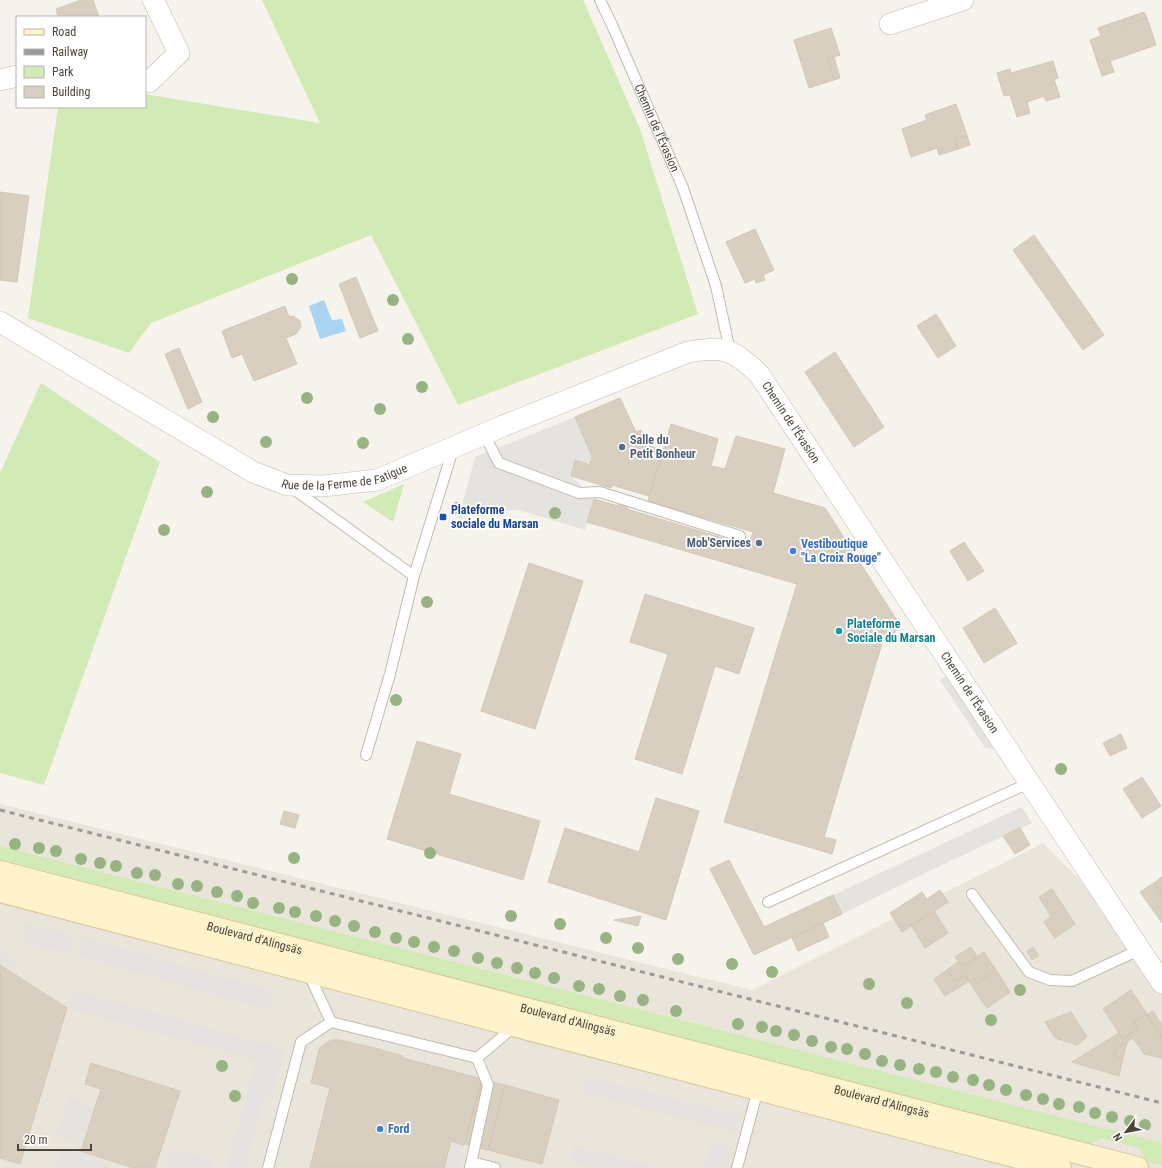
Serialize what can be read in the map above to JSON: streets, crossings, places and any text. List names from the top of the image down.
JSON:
{
  "streets": {
    "main road": ["Boulevard d'Alingsäs"],
    "street": ["Chemin de l'Évasion", "Rue de la Ferme de Fatigue"]
  },
  "crossings": [
    ["Chemin de l'Évasion", "Rue de la Ferme de Fatigue"]
  ],
  "places": {
    "other": [
      "Salle du Petit Bonheur",
      "Mob'Services",
      "Vestiboutique \"La Croix Rouge\"",
      "Plateforme Sociale du Marsan",
      "Ford"
    ],
    "transit": ["Plateforme sociale du Marsan"]
  },
  "legend": [
    "Road",
    "Railway",
    "Park",
    "Building"
  ],
  "scale_bar": "20 m",
  "north": "bottom left"
}
